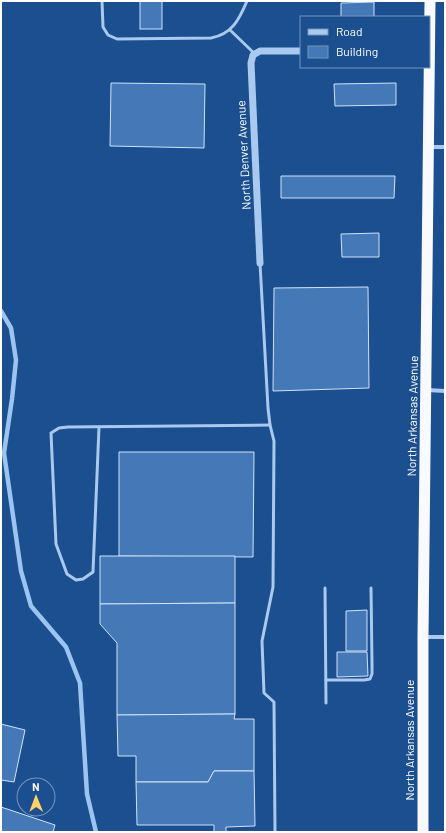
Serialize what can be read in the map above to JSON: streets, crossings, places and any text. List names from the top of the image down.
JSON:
{
  "streets": {
    "highway": ["North Arkansas Avenue"],
    "street": ["North Denver Avenue"]
  },
  "legend": ["Road", "Building"],
  "north": "top"
}
